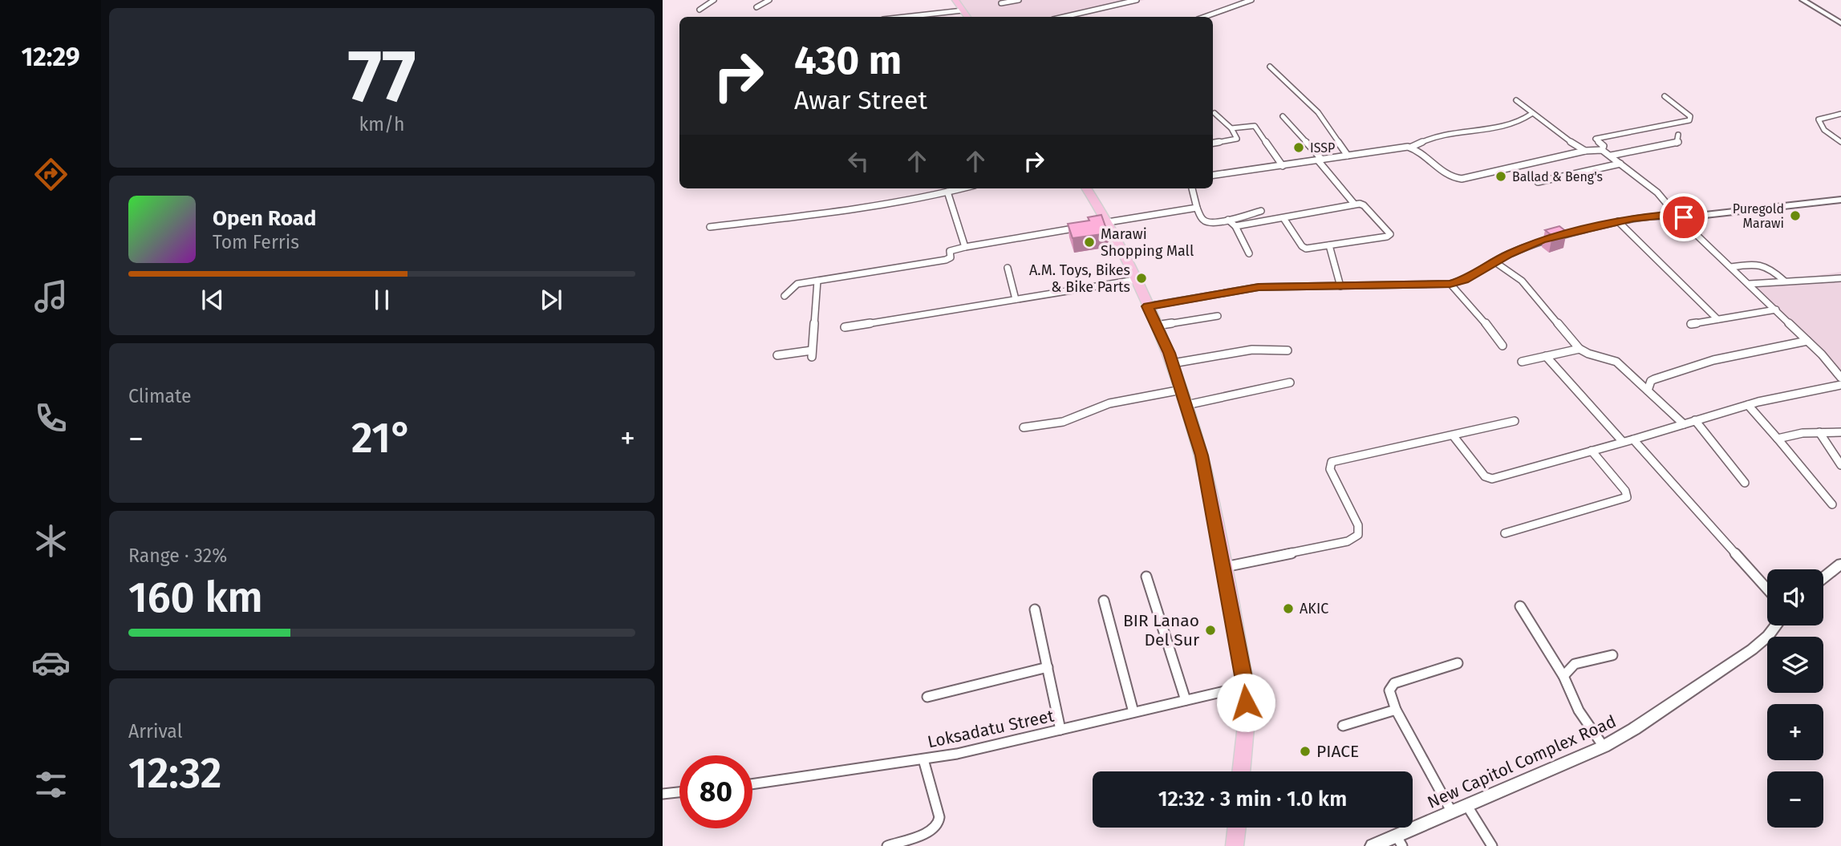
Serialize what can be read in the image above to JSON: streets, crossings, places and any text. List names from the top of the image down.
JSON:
{
  "streets": {
    "street": ["Loksadatu Street", "New Capitol Complex Road"]
  },
  "places": [
    "ISSP",
    "Ballad & Beng's",
    "Puregold Marawi",
    "Marawi Shopping Mall",
    "A.M. Toys, Bikes & Bike Parts",
    "AKIC",
    "BIR Lanao Del Sur",
    "PIACE"
  ],
  "page": {
    "tabs": "12:29",
    "tile": [
      ["77", "km/h"],
      "Climate",
      ["Range · 32%", "160 km"],
      ["Arrival", "12:32"]
    ],
    "turn": ["430 m", "Awar Street"],
    "song": ["Open Road", "Tom Ferris"],
    "heat": ["−", "21°", "+"],
    "map_buttons": ["+", "−"],
    "limit": "80",
    "trip": "12:32 · 3 min · 1.0 km"
  }
}
